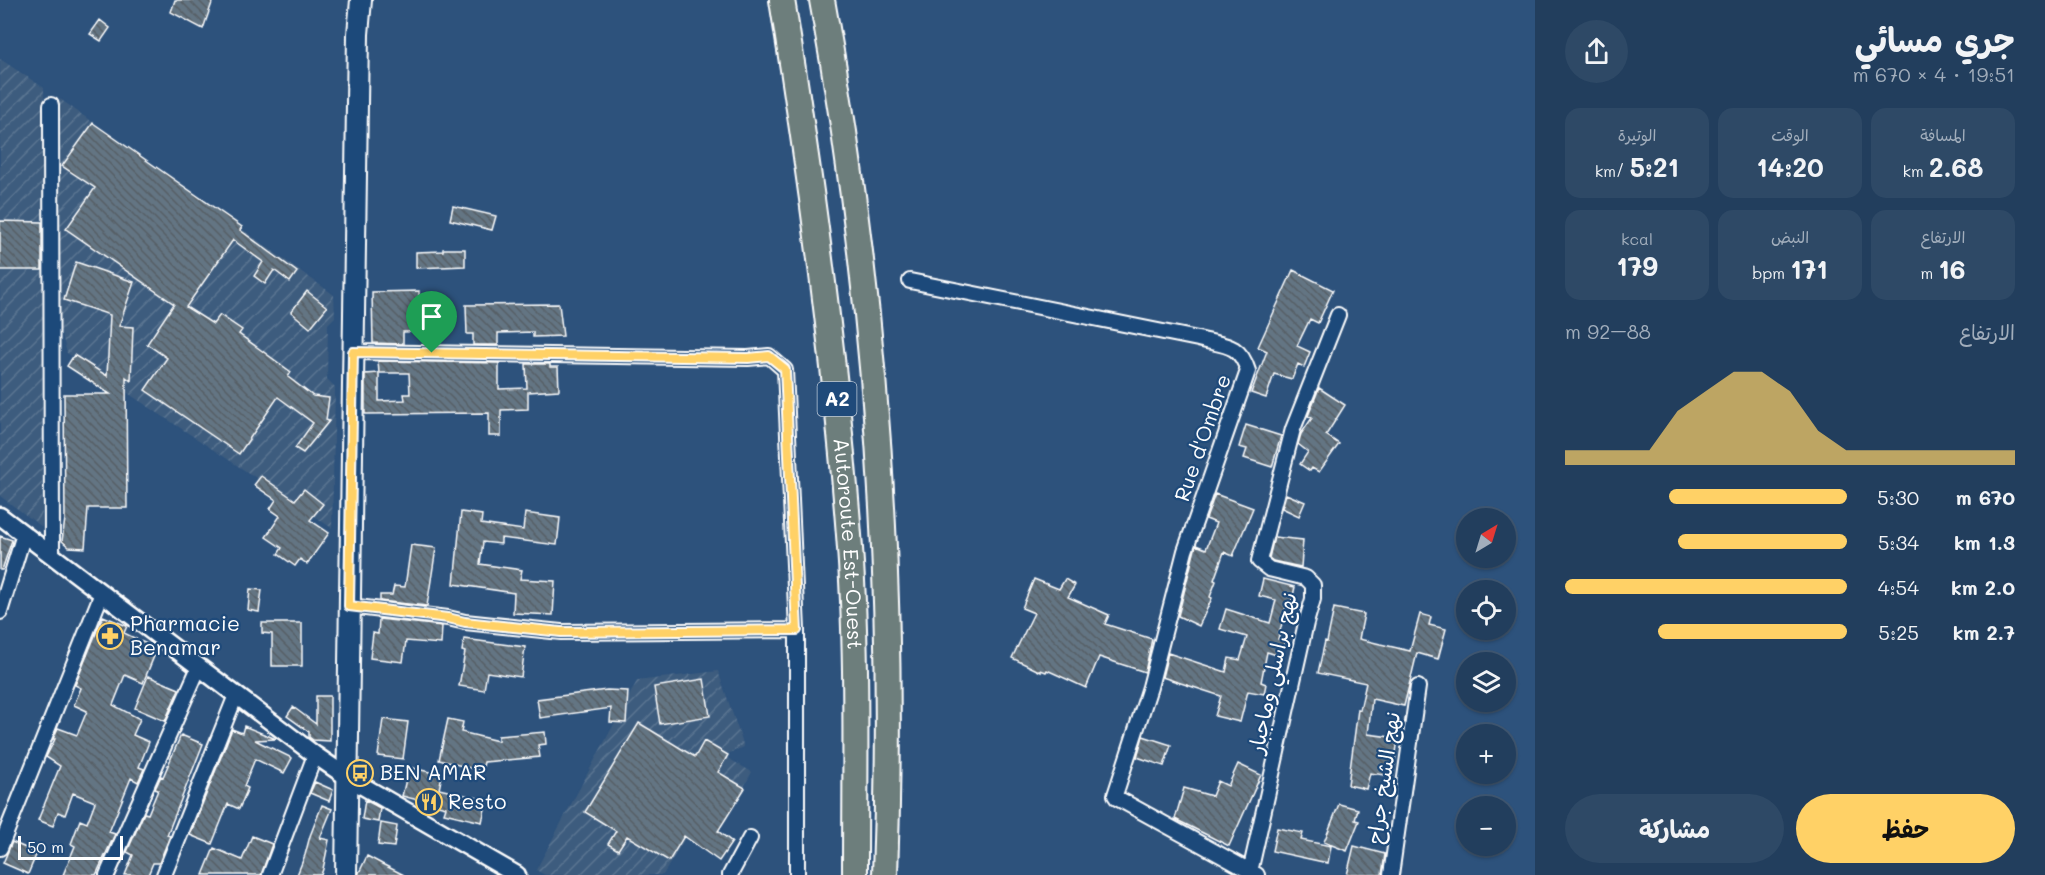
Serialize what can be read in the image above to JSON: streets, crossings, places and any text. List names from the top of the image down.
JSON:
{
  "streets": {
    "highway": ["A2", "Autoroute Est-Ouest"],
    "street": ["Rue d'Ombre", "نهج براسلي وماجبار", "نهج الشيخ جراح"]
  },
  "crossings": [
    ["Rue d'Ombre", "نهج براسلي وماجبار"]
  ],
  "places": {
    "pharmacy": ["Pharmacie Benamar"],
    "bus stop": ["BEN AMAR"],
    "restaurant": ["Resto"]
  },
  "scale_bar": "50 m",
  "north": "top right",
  "page": {
    "heading": ["جري مسائي", "19:51 · 4 × 670 m"],
    "stats": [
      ["المسافة", "2.68 km"],
      ["الوقت", "14:20"],
      ["الوتيرة", "5:21 /km"],
      ["الارتفاع", "16 m"],
      ["النبض", "171 bpm"],
      ["kcal", "179"]
    ],
    "chart": ["الارتفاع", "88–92 m"],
    "list": [
      {
        "name": "670 m",
        "note": "5:30"
      },
      {
        "name": "1.3 km",
        "note": "5:34"
      },
      {
        "name": "2.0 km",
        "note": "4:54"
      },
      {
        "name": "2.7 km",
        "note": "5:25"
      }
    ],
    "map_buttons": ["+", "−"],
    "buttons": ["حفظ", "مشاركة"],
    "scale": "50 m"
  }
}
